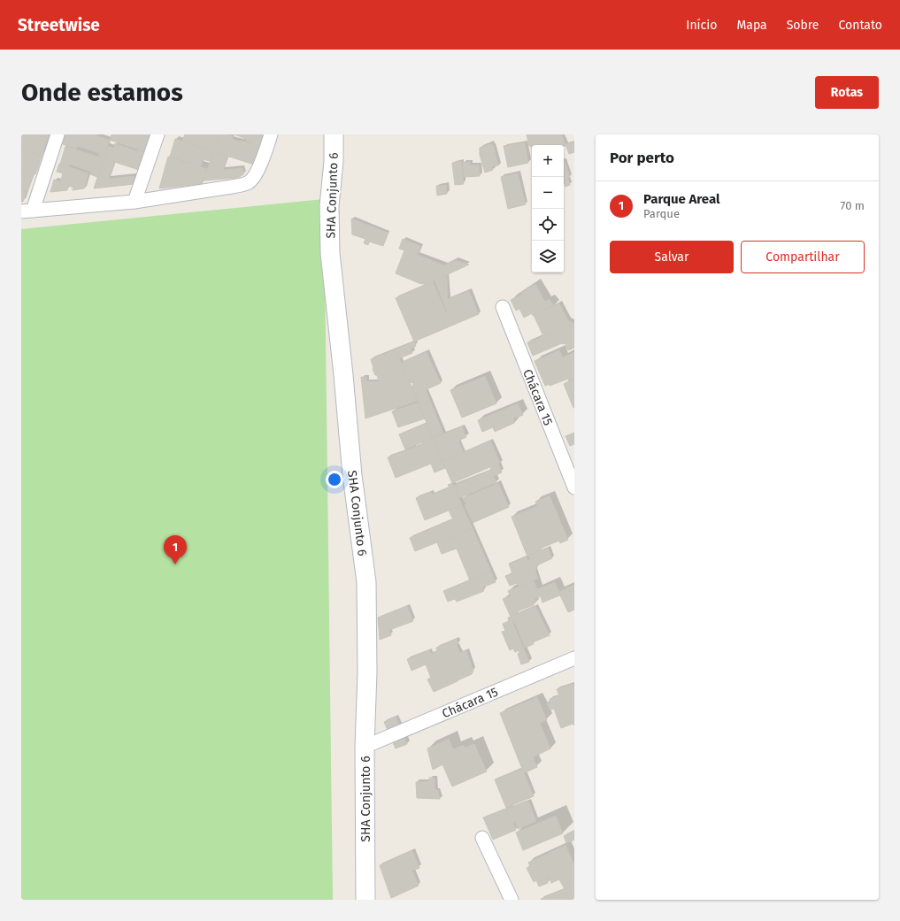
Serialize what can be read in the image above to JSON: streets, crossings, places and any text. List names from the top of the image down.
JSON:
{
  "streets": {
    "street": ["SHA Conjunto 6", "Chácara 15"]
  },
  "crossings": [
    ["SHA Conjunto 6", "Chácara 15"]
  ],
  "page": {
    "header": "Streetwise",
    "nav": [
      "Início",
      "Mapa",
      "Sobre",
      "Contato"
    ],
    "buttons": [
      "Rotas",
      ["Salvar", "Compartilhar"]
    ],
    "title": "Onde estamos",
    "heading": "Por perto",
    "map_buttons": ["+", "−"],
    "list": [
      {
        "mark": "1",
        "name": "Parque Areal",
        "note": "Parque",
        "value": "70 m"
      }
    ],
    "pins": "1"
  }
}
